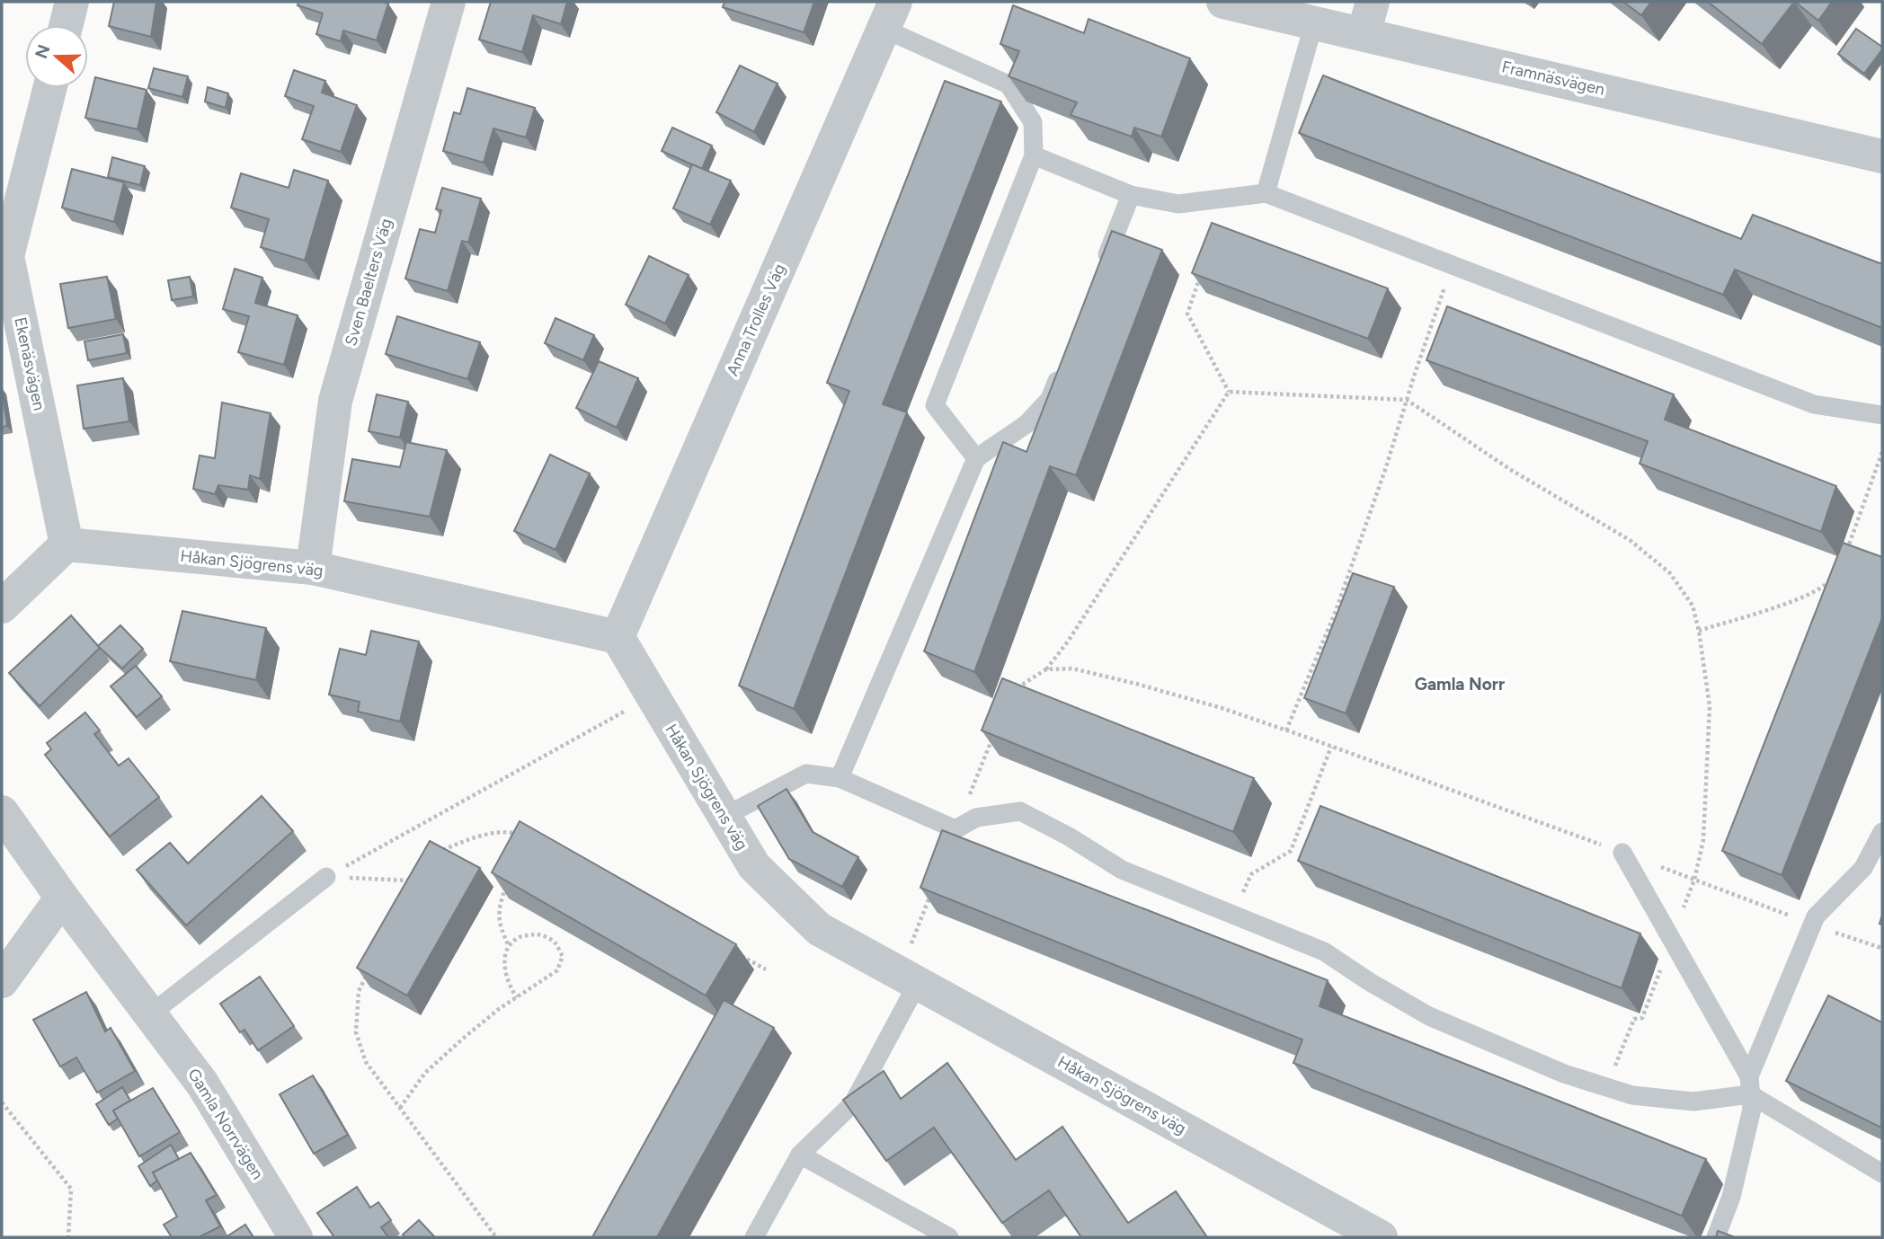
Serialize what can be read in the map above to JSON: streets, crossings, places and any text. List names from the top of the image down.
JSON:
{
  "streets": {
    "street": [
      "Framnäsvägen",
      "Sven Baelters Väg",
      "Anna Trolles Väg",
      "Ekenäsvägen",
      "Håkan Sjögrens väg",
      "Gamla Norrvägen"
    ]
  },
  "crossings": [
    ["Sven Baelters Väg", "Håkan Sjögrens väg"],
    ["Anna Trolles Väg", "Håkan Sjögrens väg"],
    ["Ekenäsvägen", "Håkan Sjögrens väg"]
  ],
  "districts": ["Gamla Norr"],
  "north": "left"
}
